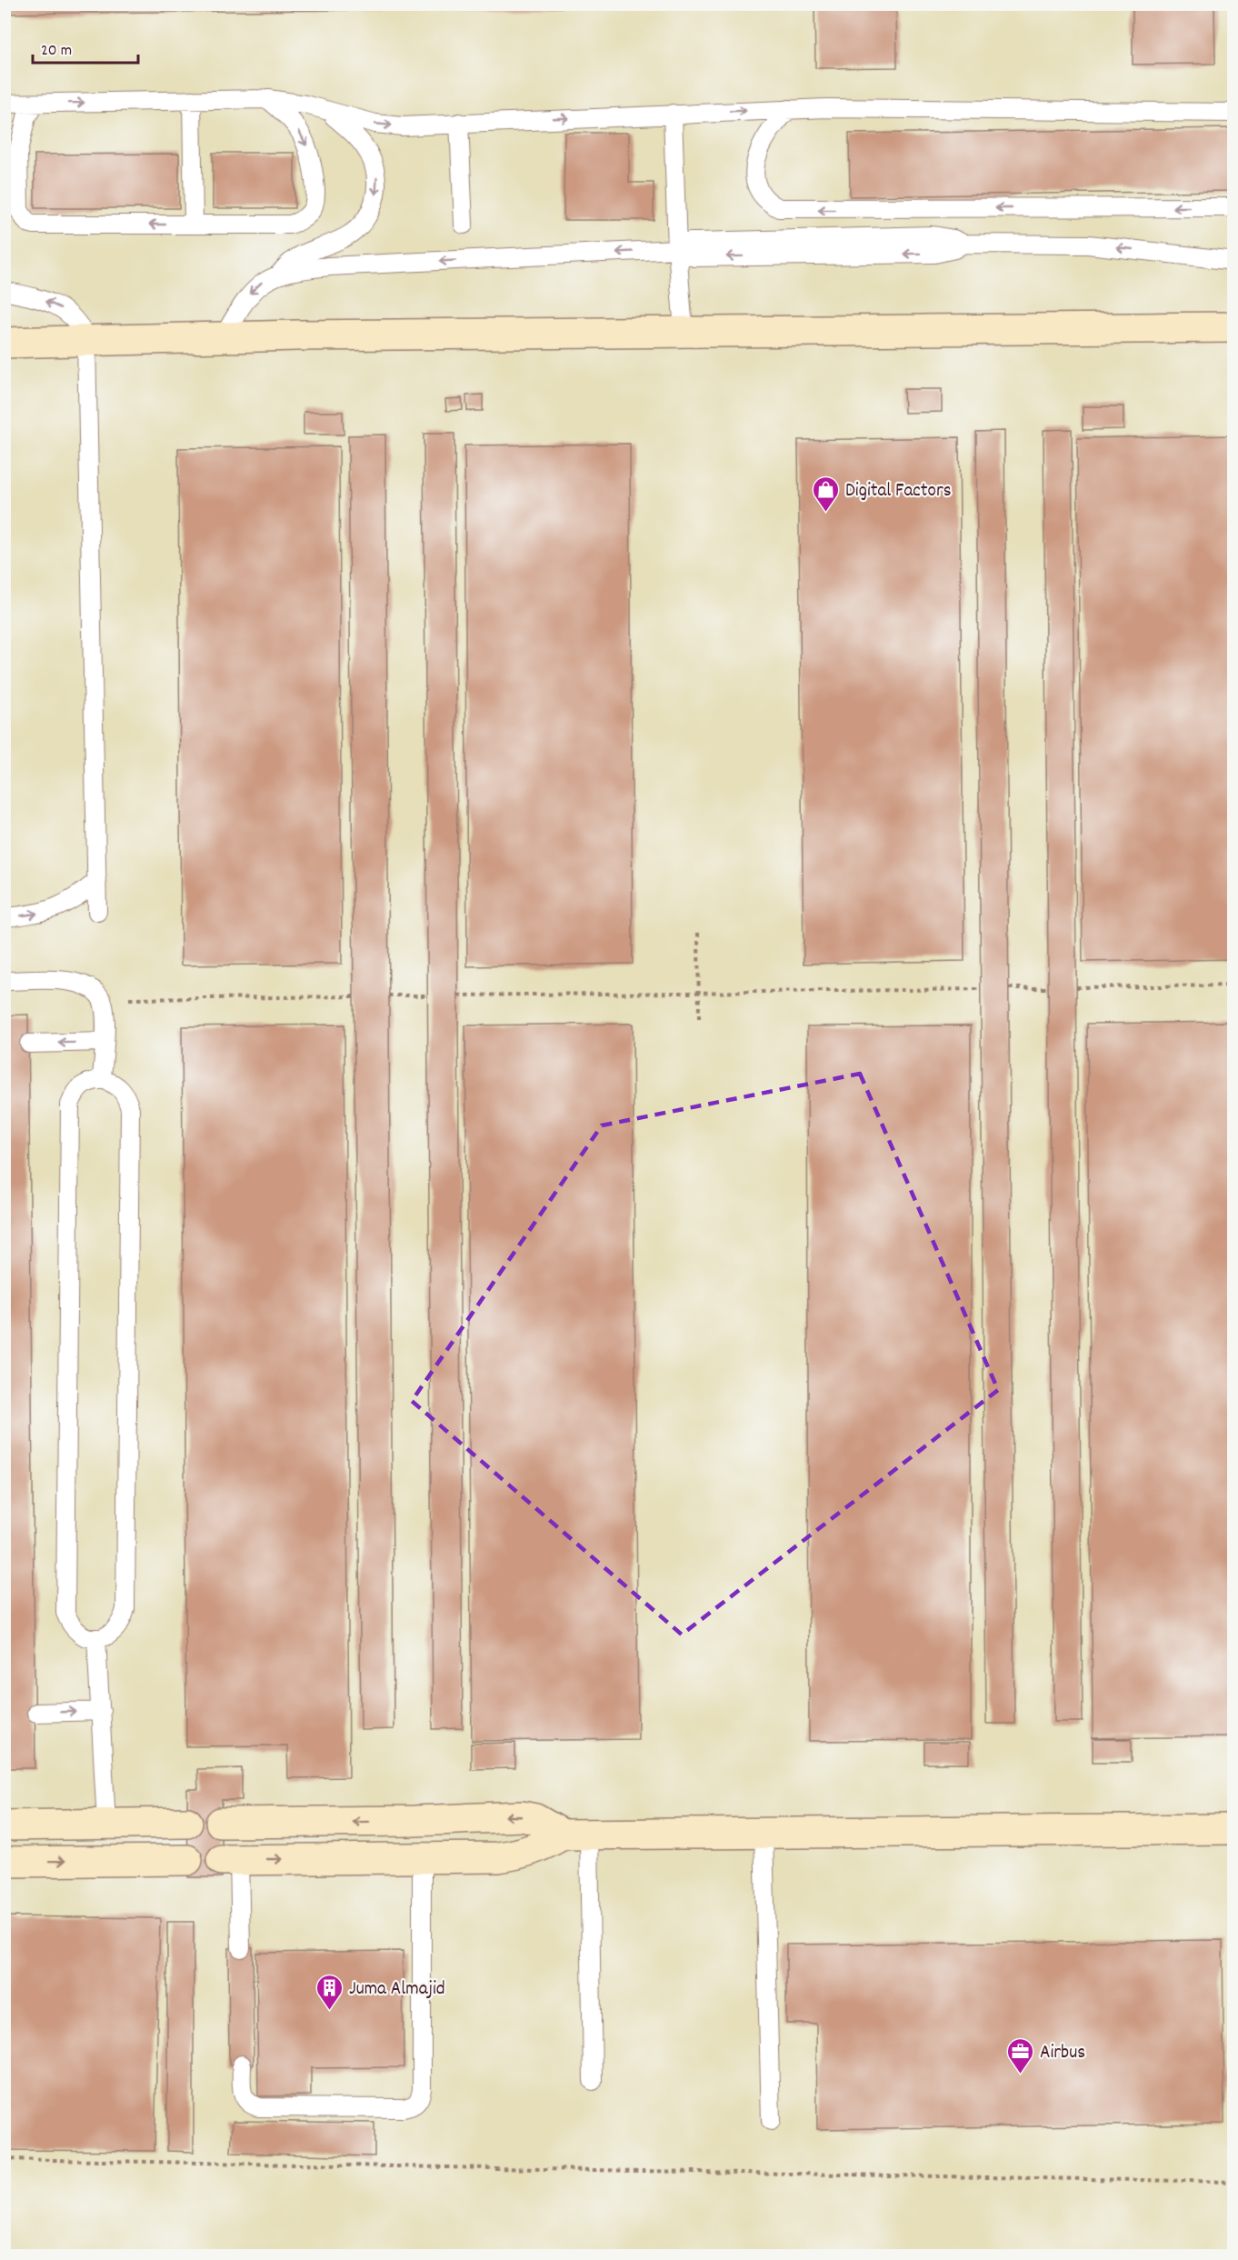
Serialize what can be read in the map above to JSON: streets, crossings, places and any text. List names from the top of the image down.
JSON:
{
  "places": {
    "shop": ["Digital Factors"],
    "building": ["Juma Almajid"],
    "office": ["Airbus"]
  },
  "scale_bar": "20 m"
}
